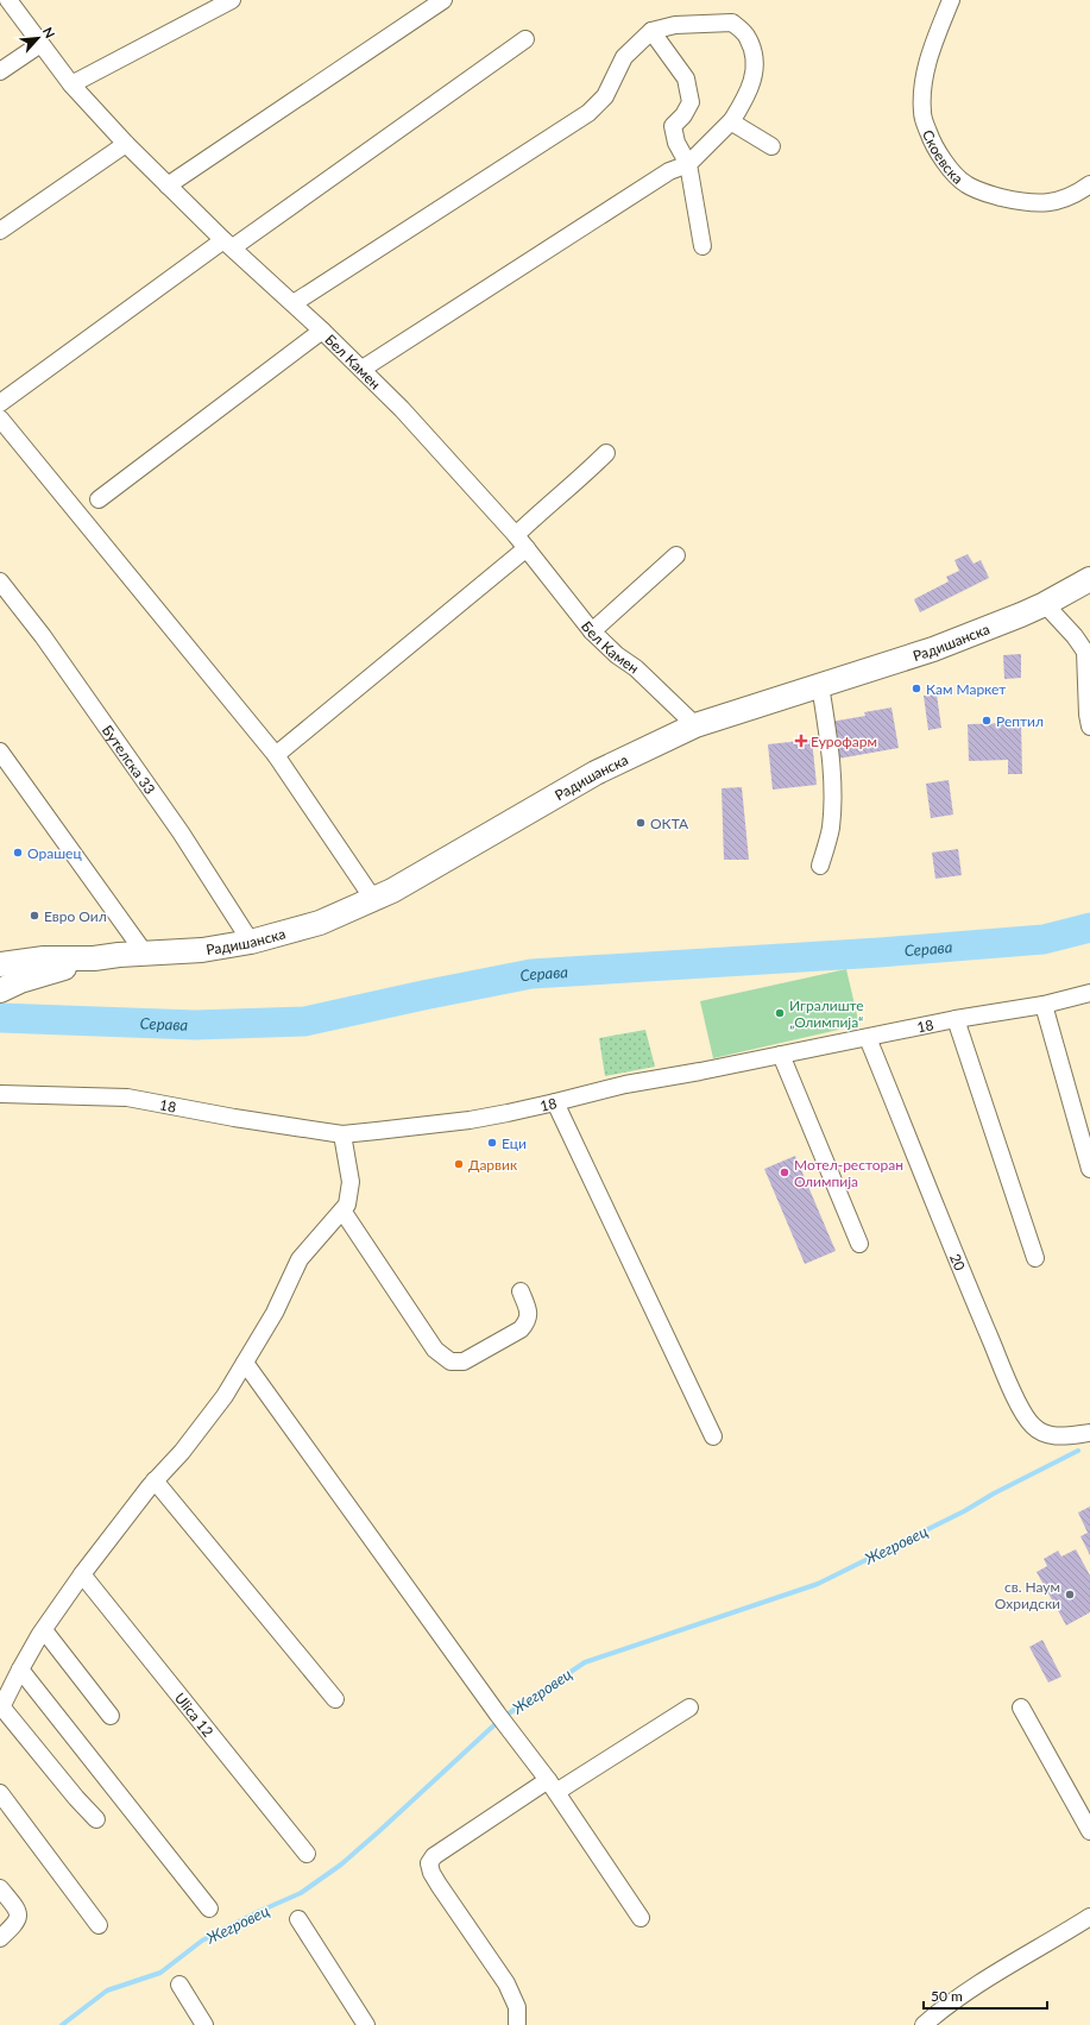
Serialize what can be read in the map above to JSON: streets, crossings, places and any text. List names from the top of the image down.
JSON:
{
  "streets": {
    "street": [
      "Скоевска",
      "Бел Камен",
      "Радишанска",
      "Бутелска 33",
      "18",
      "20",
      "Ulica 12"
    ]
  },
  "crossings": [
    ["Бел Камен", "Радишанска"],
    ["Радишанска", "Бутелска 33"],
    ["18", "20"]
  ],
  "water": ["Серава", "Жегровец"],
  "places": {
    "other": [
      "Кам Маркет",
      "Рептил",
      "ОКТА",
      "Орашец",
      "Евро Оил",
      "Игралиште „Олимпија“",
      "Еци",
      "Дарвик",
      "Мотел-ресторан Олимпија",
      "св. Наум Охридски"
    ],
    "health": ["Еурофарм"]
  },
  "scale_bar": "50 m",
  "north": "top right"
}
